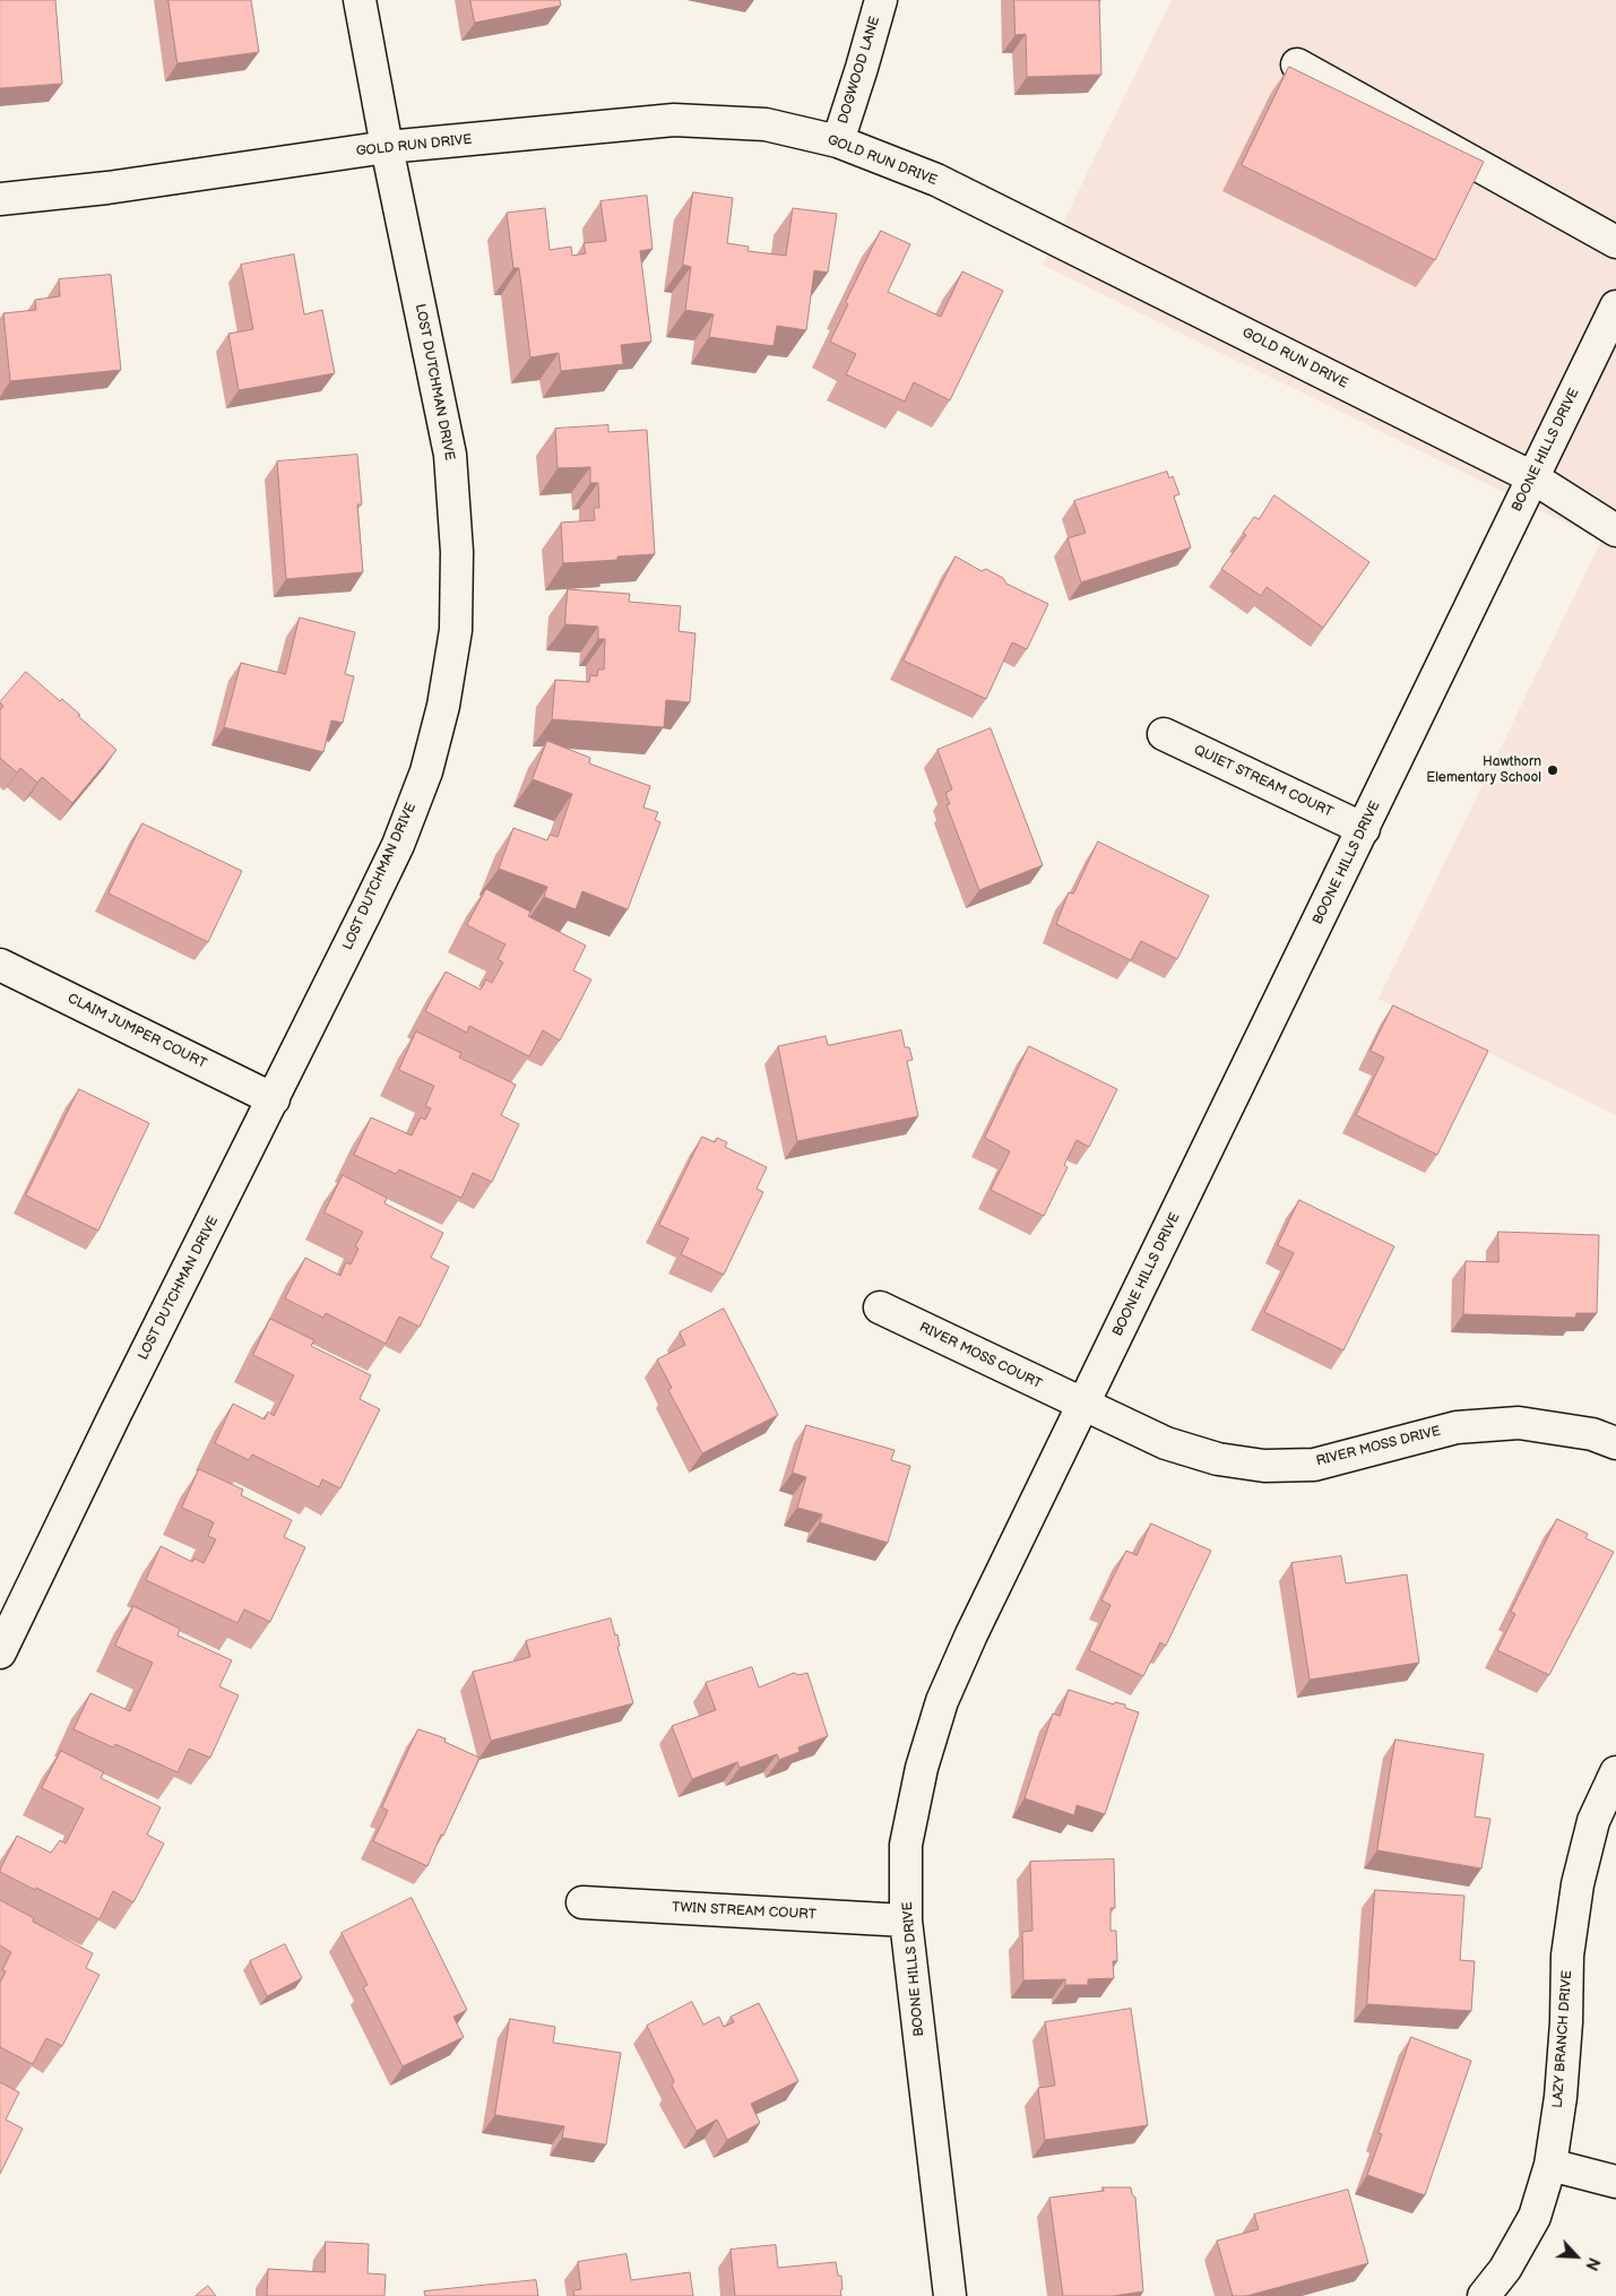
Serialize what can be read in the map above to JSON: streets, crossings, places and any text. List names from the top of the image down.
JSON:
{
  "streets": {
    "street": [
      "DOGWOOD LANE",
      "GOLD RUN DRIVE",
      "LOST DUTCHMAN DRIVE",
      "BOONE HILLS DRIVE",
      "QUIET STREAM COURT",
      "CLAIM JUMPER COURT",
      "RIVER MOSS COURT",
      "RIVER MOSS DRIVE",
      "TWIN STREAM COURT",
      "LAZY BRANCH DRIVE"
    ]
  },
  "crossings": [
    ["DOGWOOD LANE", "GOLD RUN DRIVE"],
    ["GOLD RUN DRIVE", "LOST DUTCHMAN DRIVE"],
    ["GOLD RUN DRIVE", "BOONE HILLS DRIVE"],
    ["LOST DUTCHMAN DRIVE", "CLAIM JUMPER COURT"],
    ["BOONE HILLS DRIVE", "QUIET STREAM COURT"],
    ["BOONE HILLS DRIVE", "RIVER MOSS COURT"],
    ["BOONE HILLS DRIVE", "RIVER MOSS DRIVE"],
    ["BOONE HILLS DRIVE", "TWIN STREAM COURT"],
    ["RIVER MOSS COURT", "RIVER MOSS DRIVE"]
  ],
  "places": ["Hawthorn Elementary School"],
  "north": "bottom right"
}
